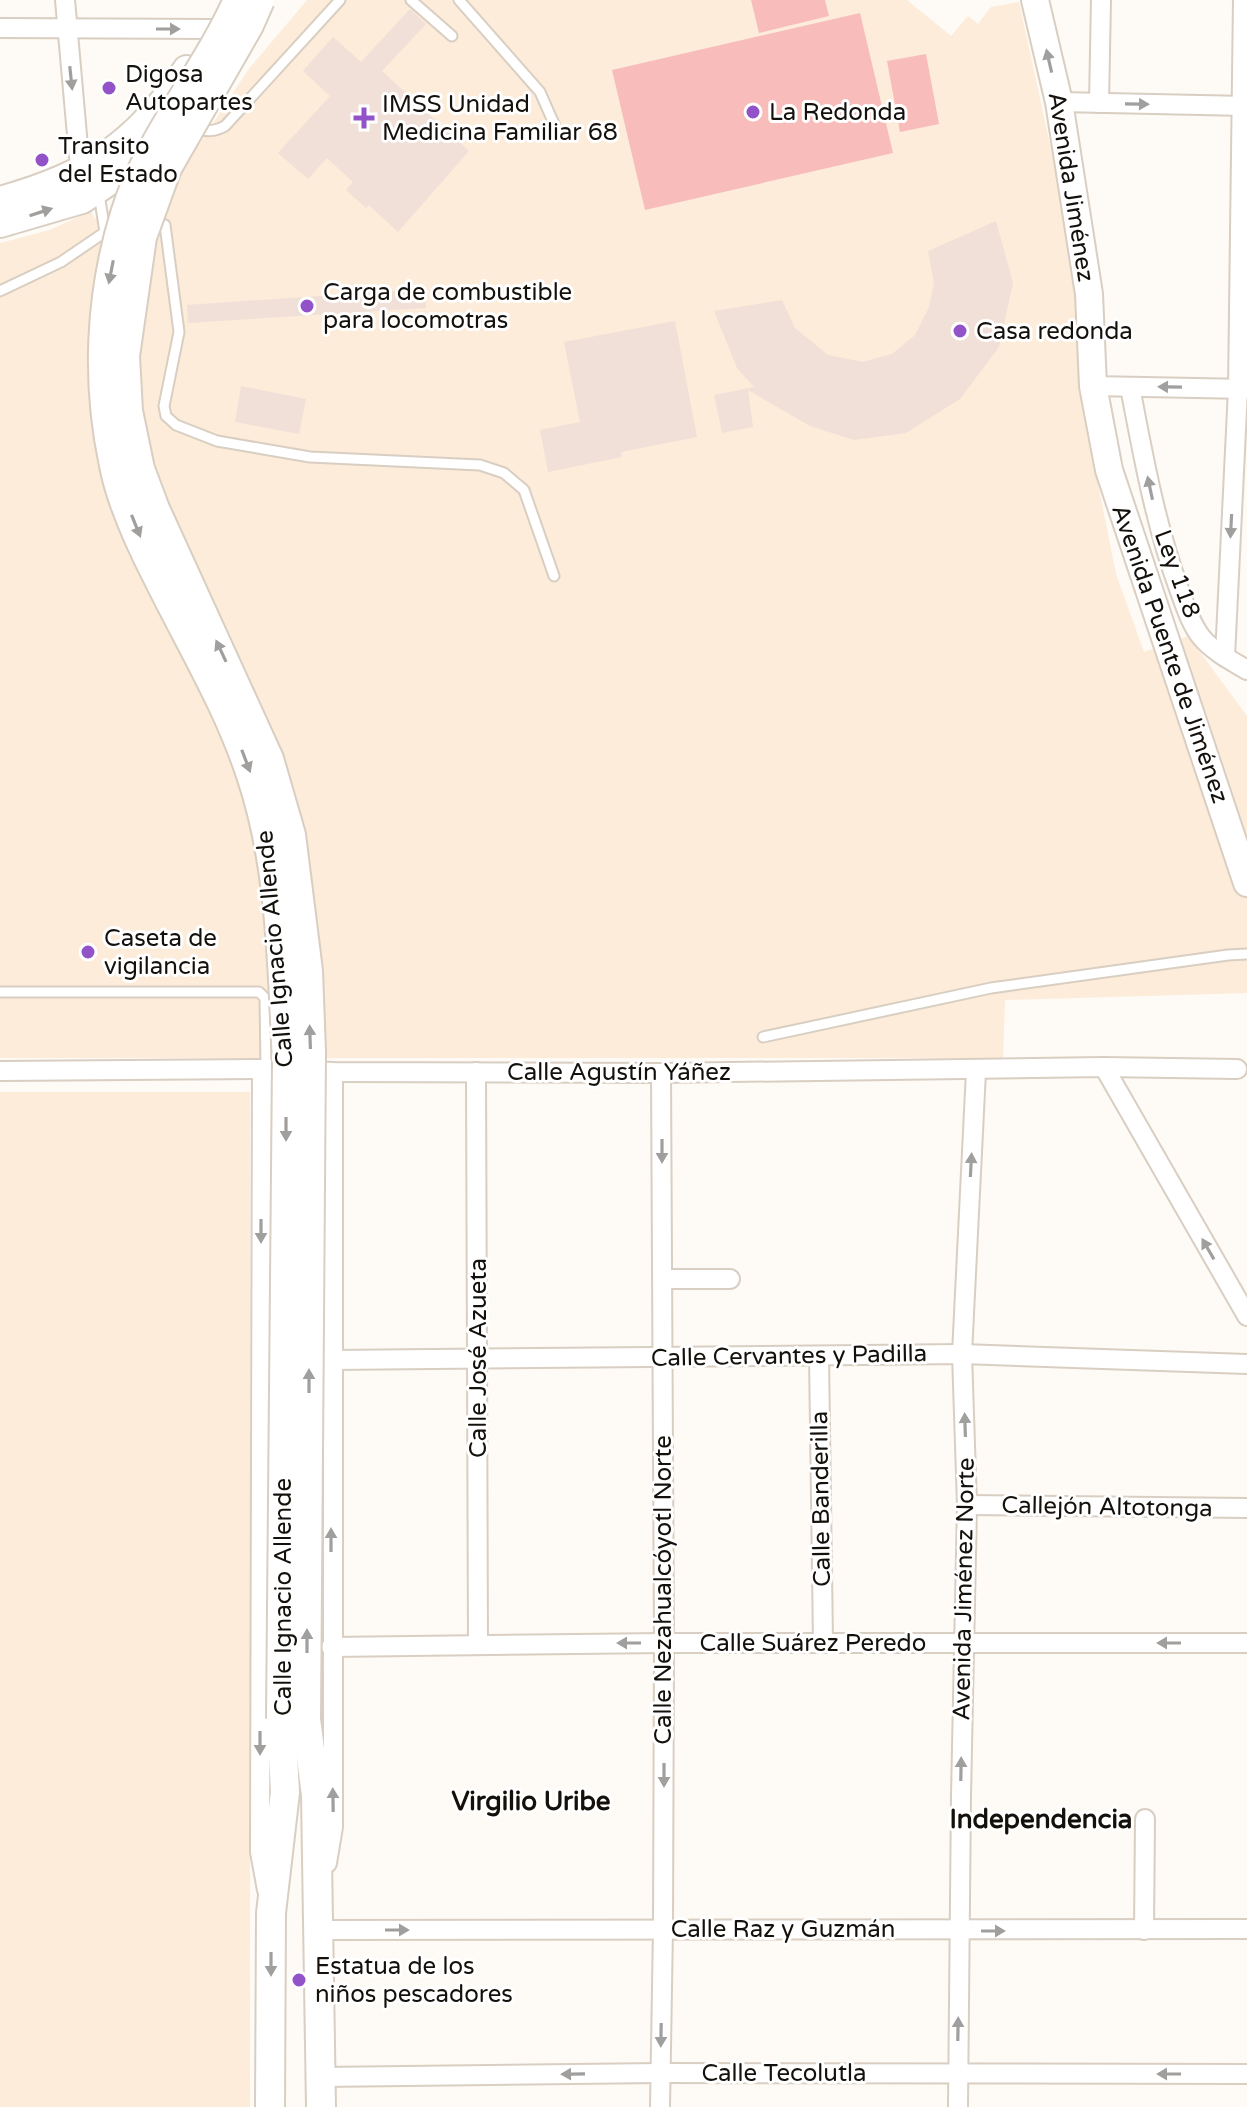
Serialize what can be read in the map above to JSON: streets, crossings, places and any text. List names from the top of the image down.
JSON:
{
  "streets": {
    "main road": ["Calle Ignacio Allende"],
    "street": [
      "Avenida Jiménez",
      "Ley 118",
      "Avenida Puente de Jiménez",
      "Calle Agustín Yáñez",
      "Calle Cervantes y Padilla",
      "Calle José Azueta",
      "Calle Banderilla",
      "Callejón Altotonga",
      "Avenida Jiménez Norte",
      "Calle Nezahualcóyotl Norte",
      "Calle Suárez Peredo",
      "Calle Raz y Guzmán",
      "Calle Tecolutla"
    ]
  },
  "crossings": [
    ["Avenida Jiménez", "Avenida Puente de Jiménez"],
    ["Calle Ignacio Allende", "Calle Agustín Yáñez"],
    ["Calle Ignacio Allende", "Calle Cervantes y Padilla"],
    ["Calle Ignacio Allende", "Calle Suárez Peredo"],
    ["Calle Ignacio Allende", "Calle Raz y Guzmán"],
    ["Calle Ignacio Allende", "Calle Tecolutla"],
    ["Calle Agustín Yáñez", "Calle José Azueta"],
    ["Calle Agustín Yáñez", "Avenida Jiménez Norte"],
    ["Calle Agustín Yáñez", "Calle Nezahualcóyotl Norte"],
    ["Calle Cervantes y Padilla", "Calle José Azueta"],
    ["Calle Cervantes y Padilla", "Calle Banderilla"],
    ["Calle Cervantes y Padilla", "Avenida Jiménez Norte"],
    ["Calle Cervantes y Padilla", "Calle Nezahualcóyotl Norte"],
    ["Calle José Azueta", "Calle Suárez Peredo"],
    ["Calle Banderilla", "Calle Suárez Peredo"],
    ["Callejón Altotonga", "Avenida Jiménez Norte"],
    ["Avenida Jiménez Norte", "Calle Suárez Peredo"],
    ["Avenida Jiménez Norte", "Calle Raz y Guzmán"],
    ["Avenida Jiménez Norte", "Calle Tecolutla"],
    ["Calle Nezahualcóyotl Norte", "Calle Suárez Peredo"],
    ["Calle Nezahualcóyotl Norte", "Calle Raz y Guzmán"],
    ["Calle Nezahualcóyotl Norte", "Calle Tecolutla"]
  ],
  "one_way": [
    "Avenida Jiménez Norte",
    "Calle Nezahualcóyotl Norte",
    "Calle Suárez Peredo",
    "Calle Raz y Guzmán",
    "Calle Tecolutla"
  ],
  "districts": ["Virgilio Uribe", "Independencia"],
  "places": {
    "other": [
      "Digosa Autopartes",
      "La Redonda",
      "Transito del Estado",
      "Carga de combustible para locomotras",
      "Casa redonda",
      "Caseta de vigilancia",
      "Estatua de los niños pescadores"
    ],
    "health": ["IMSS Unidad Medicina Familiar 68"]
  }
}
